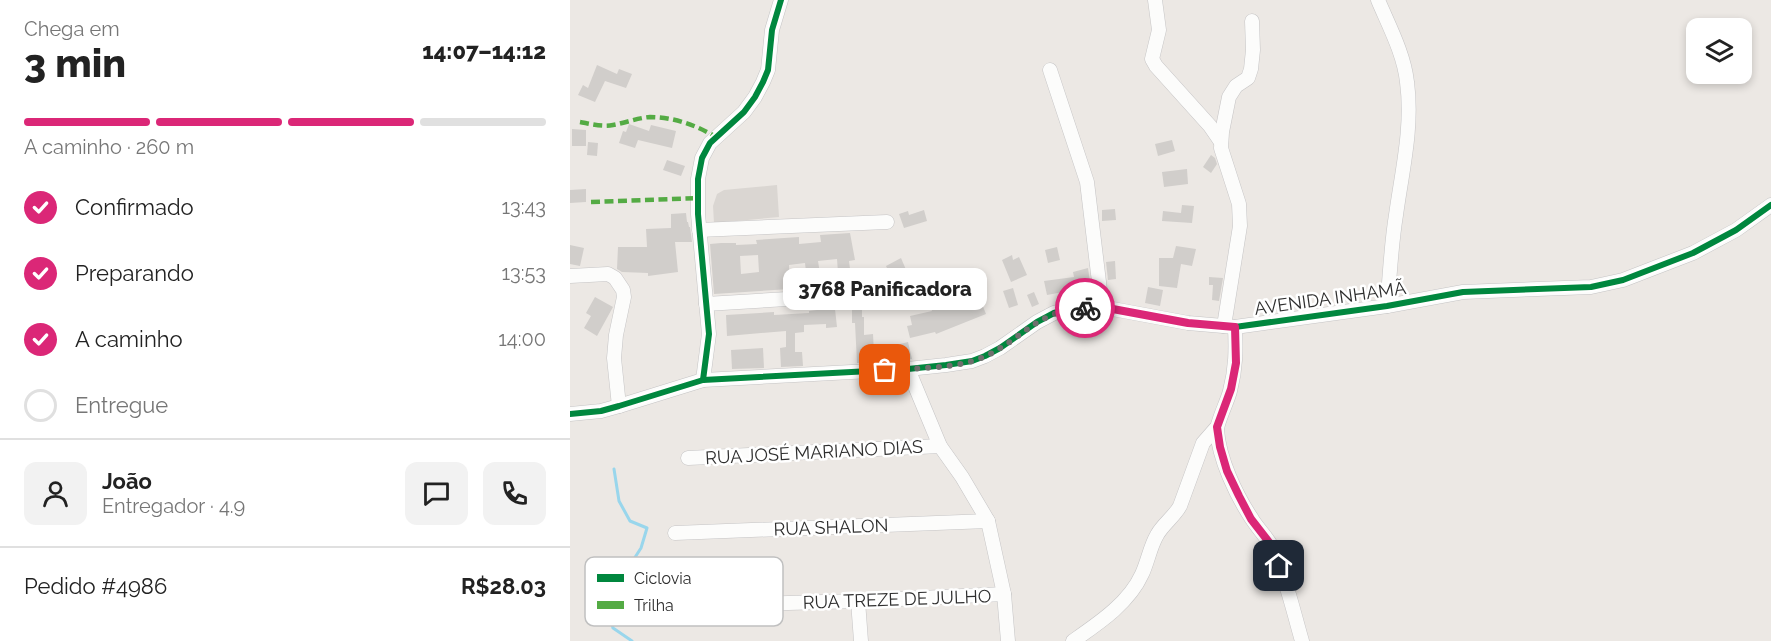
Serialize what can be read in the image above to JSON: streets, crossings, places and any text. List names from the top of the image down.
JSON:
{
  "streets": {
    "street": [
      "AVENIDA INHAMÃ",
      "RUA JOSÉ MARIANO DIAS",
      "RUA SHALON",
      "RUA TREZE DE JULHO"
    ]
  },
  "places": ["3768 Panificadora"],
  "legend": ["Ciclovia", "Trilha"],
  "page": {
    "heading": ["3 min", "Chega em", "14:07–14:12"],
    "panel": [
      "João",
      "Entregador · 4.9",
      "Pedido #4986",
      "R$28.03"
    ],
    "bar": "A caminho · 260 m",
    "list": [
      ["Confirmado", "13:43"],
      ["Preparando", "13:53"],
      ["A caminho", "14:00"],
      "Entregue"
    ],
    "bubble": "3768 Panificadora"
  }
}
